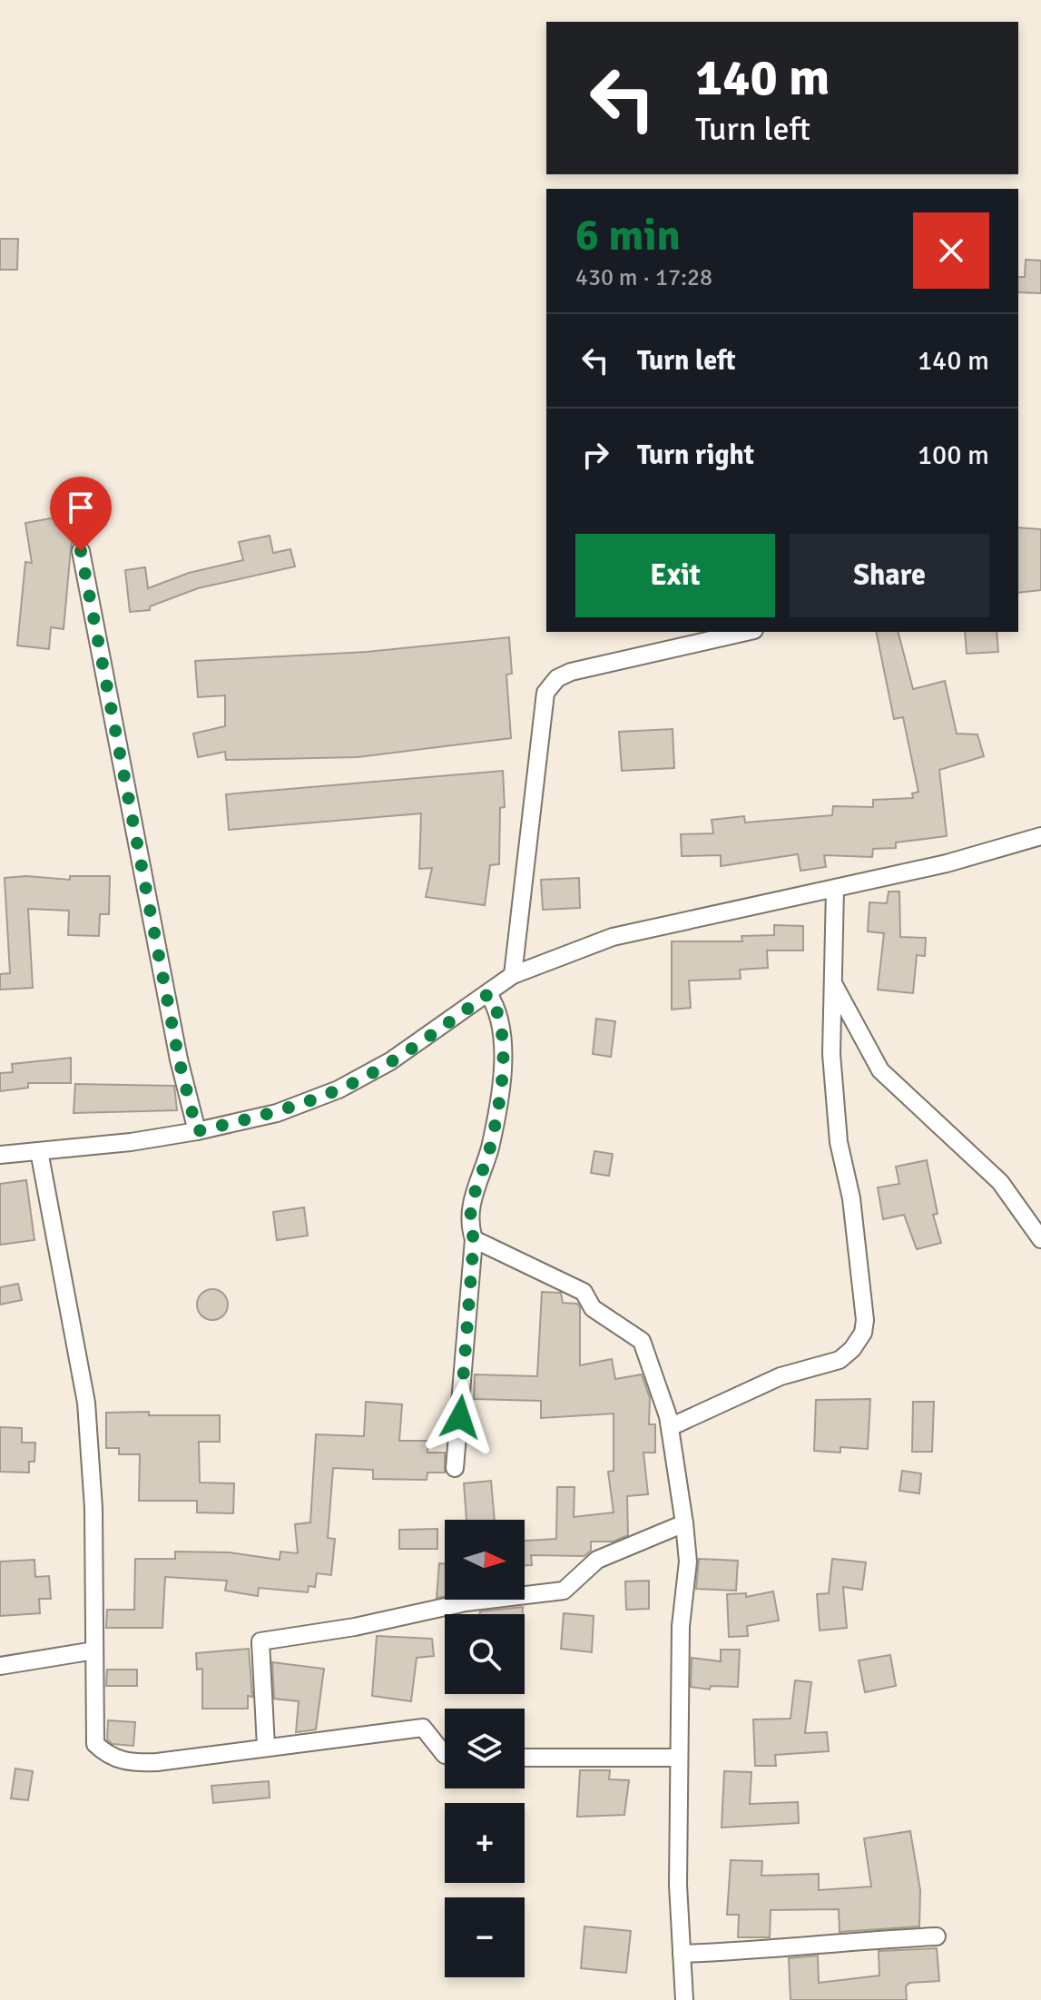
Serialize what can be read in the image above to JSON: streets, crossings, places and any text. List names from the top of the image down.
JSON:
{
  "north": "right",
  "page": {
    "turn": ["140 m", "Turn left"],
    "heading": ["6 min", "430 m · 17:28"],
    "list": [
      {
        "name": "Turn left",
        "value": "140 m"
      },
      {
        "name": "Turn right",
        "value": "100 m"
      }
    ],
    "buttons": ["Exit", "Share"],
    "map_buttons": ["+", "−"]
  }
}
